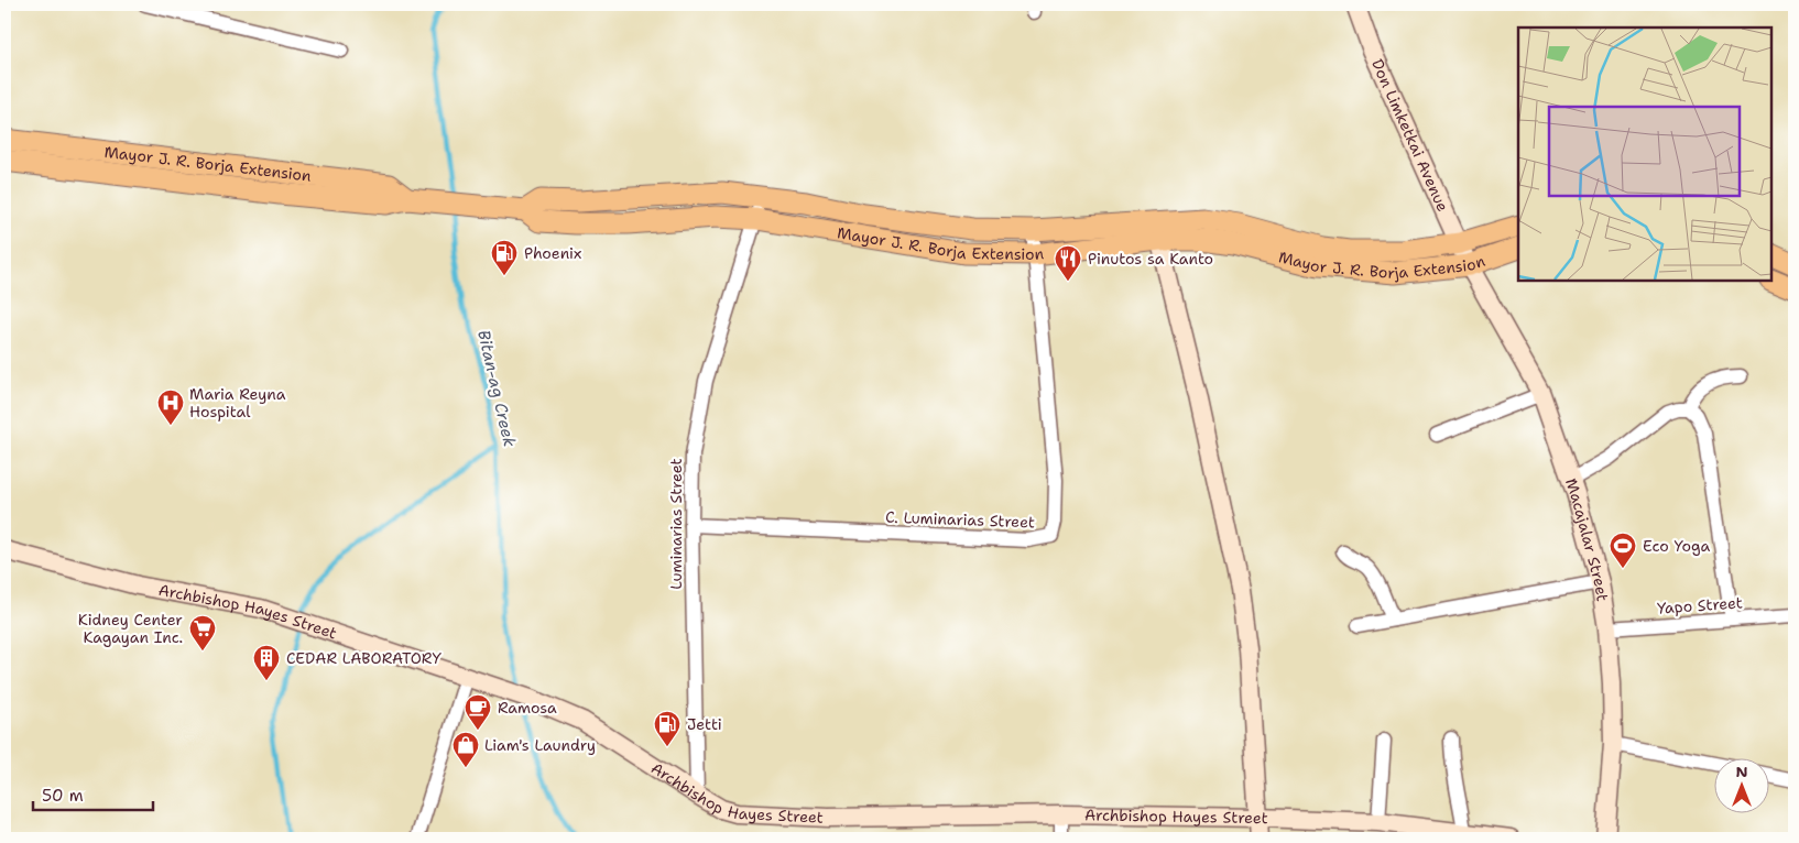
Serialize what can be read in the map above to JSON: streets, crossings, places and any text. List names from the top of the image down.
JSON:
{
  "streets": {
    "main road": ["Mayor J. R. Borja Extension"],
    "street": [
      "Don Limketkai Avenue",
      "C. Luminarias Street",
      "Luminarias Street",
      "Macajalar Street",
      "Yapo Street",
      "Archbishop Hayes Street"
    ]
  },
  "crossings": [
    ["Don Limketkai Avenue", "Mayor J. R. Borja Extension"],
    ["Don Limketkai Avenue", "Macajalar Street"],
    ["Mayor J. R. Borja Extension", "C. Luminarias Street"],
    ["Mayor J. R. Borja Extension", "Luminarias Street"],
    ["Mayor J. R. Borja Extension", "Macajalar Street"],
    ["C. Luminarias Street", "Luminarias Street"],
    ["Luminarias Street", "Archbishop Hayes Street"],
    ["Macajalar Street", "Yapo Street"]
  ],
  "water": ["Bitan-ag Creek"],
  "places": {
    "fuel station": ["Phoenix", "Jetti"],
    "restaurant": ["Pinutos sa Kanto"],
    "hospital": ["Maria Reyna Hospital"],
    "sports": ["Eco Yoga"],
    "supermarket": ["Kidney Center Kagayan Inc."],
    "building": ["CEDAR LABORATORY"],
    "cafe": ["Ramosa"],
    "shop": ["Liam's Laundry"]
  },
  "scale_bar": "50 m",
  "north": "top"
}
